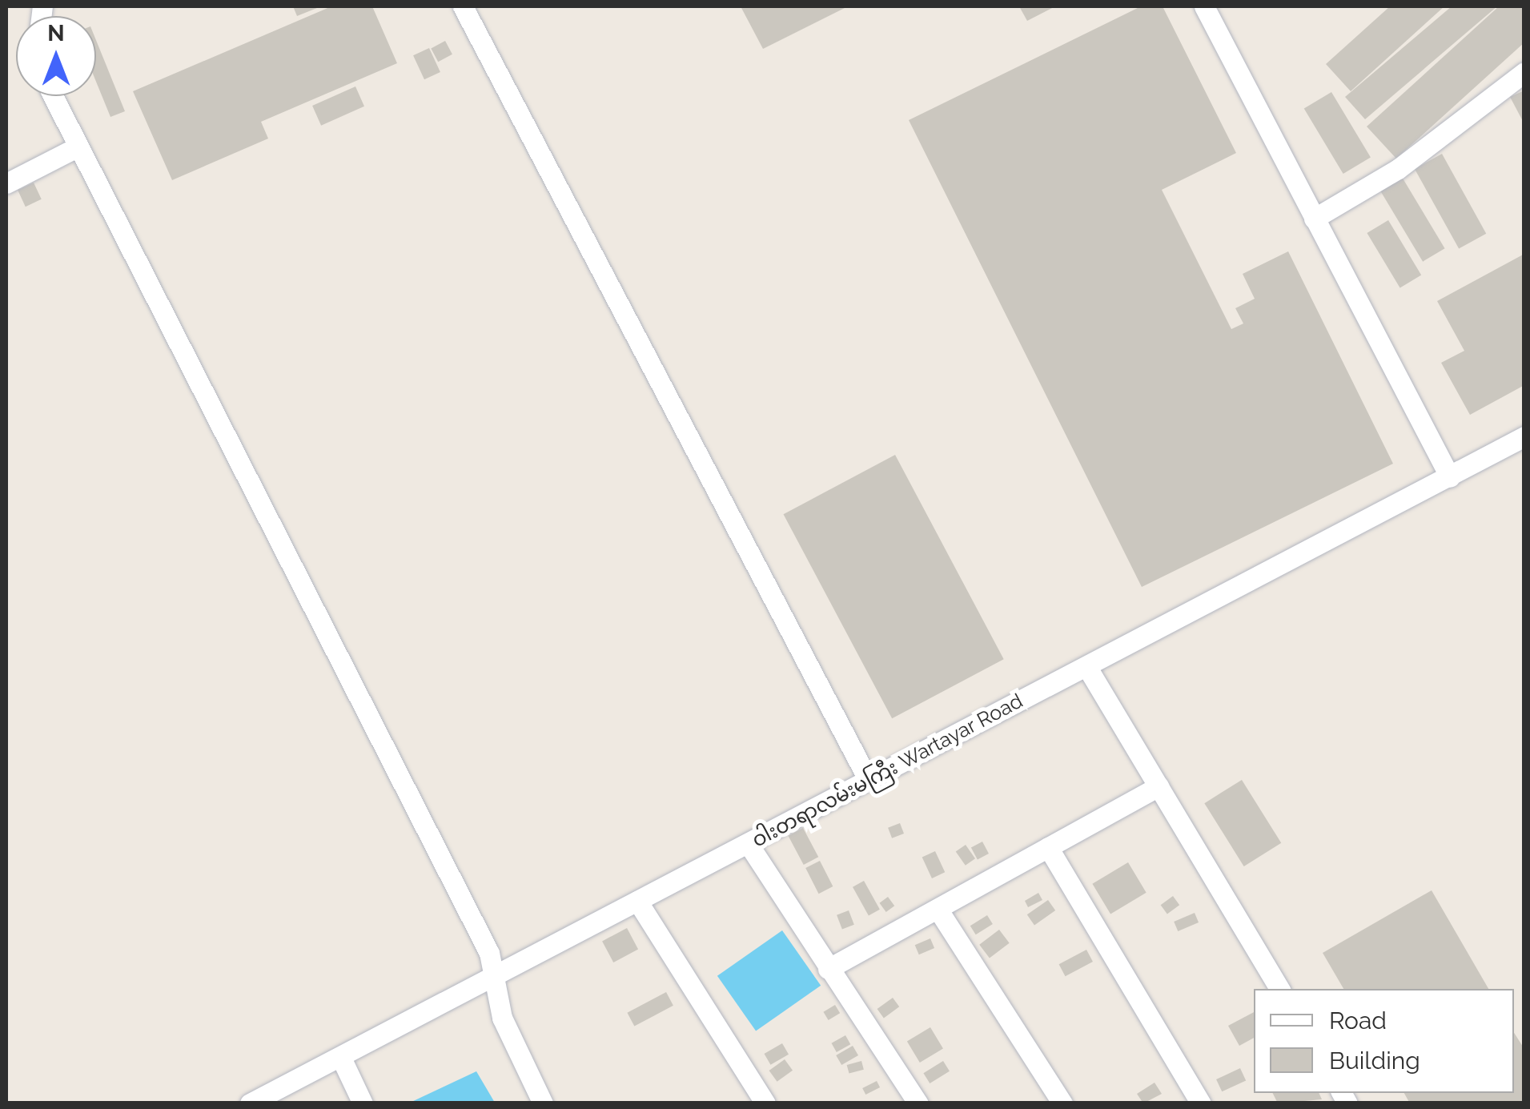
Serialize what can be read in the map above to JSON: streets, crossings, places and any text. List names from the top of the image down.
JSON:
{
  "streets": {
    "street": ["ဝါးတရာလမ်းမကြီး Wartayar Road"]
  },
  "legend": ["Road", "Building"],
  "north": "top"
}
